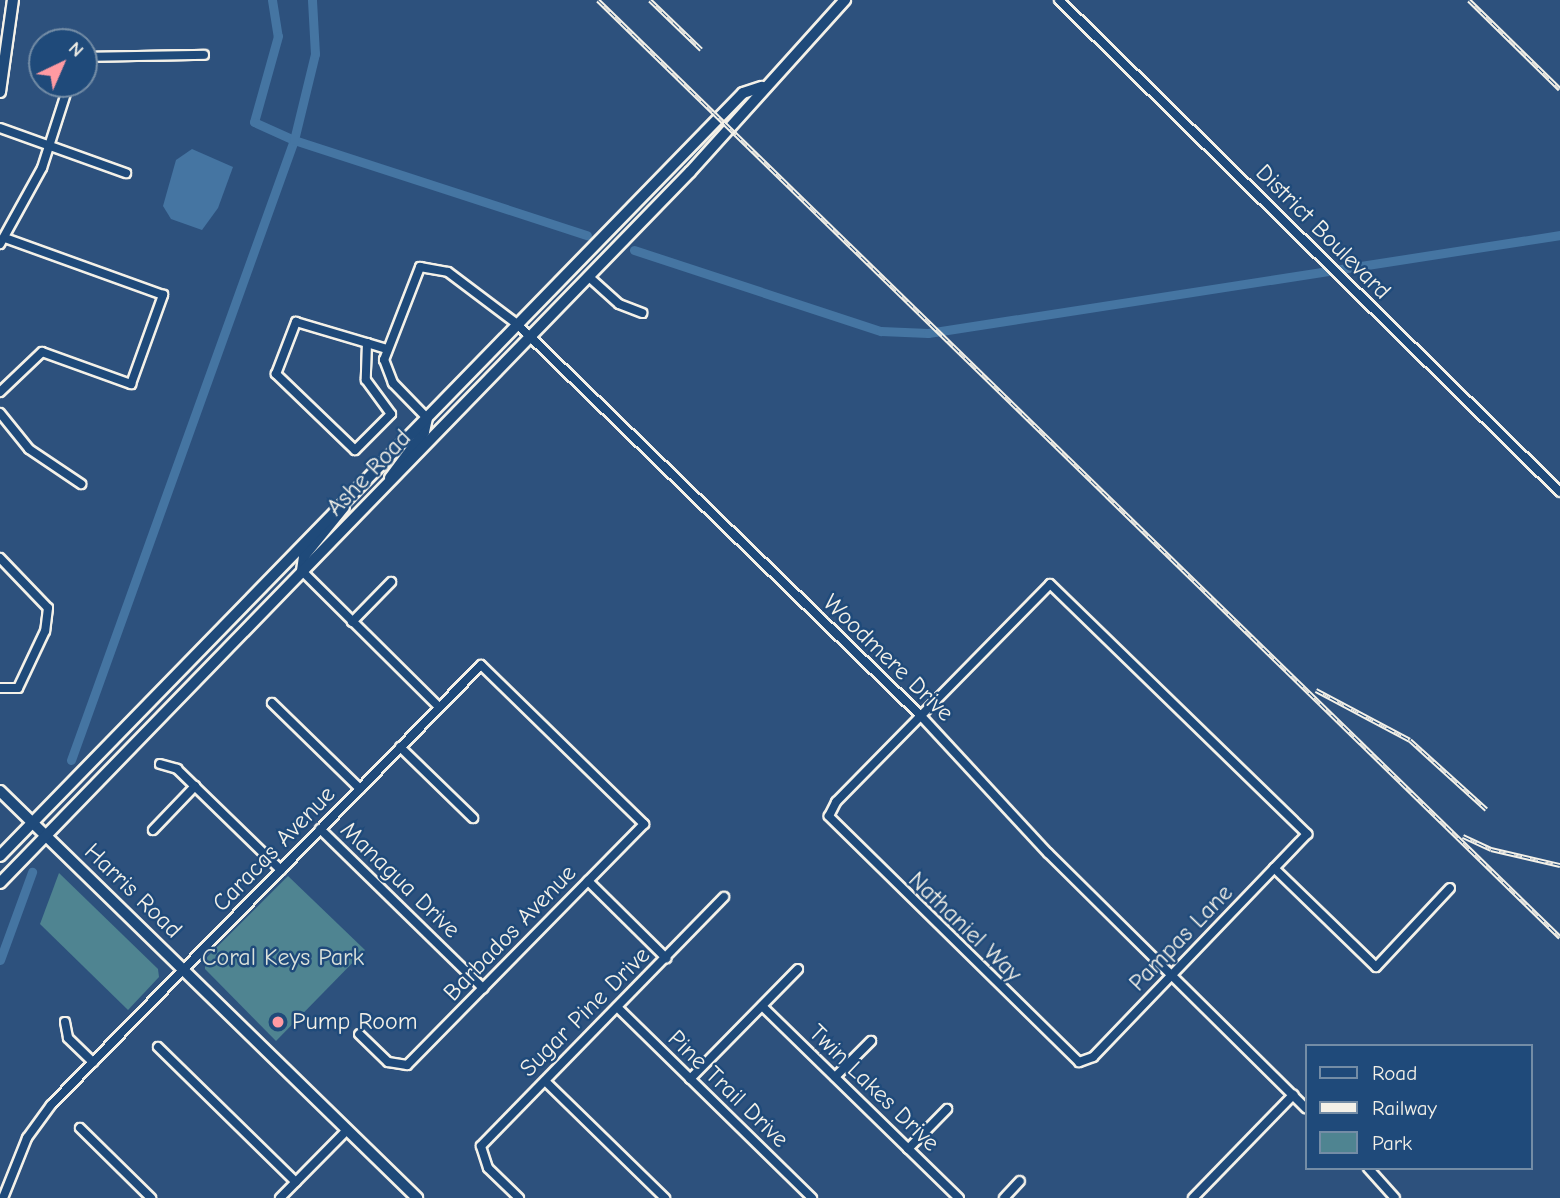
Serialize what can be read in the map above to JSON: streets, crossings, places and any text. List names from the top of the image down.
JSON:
{
  "streets": {
    "street": [
      "District Boulevard",
      "Ashe Road",
      "Woodmere Drive",
      "Caracas Avenue",
      "Managua Drive",
      "Harris Road",
      "Nathaniel Way",
      "Barbados Avenue",
      "Pampas Lane",
      "Sugar Pine Drive",
      "Twin Lakes Drive",
      "Pine Trail Drive"
    ]
  },
  "crossings": [
    ["Ashe Road", "Woodmere Drive"],
    ["Ashe Road", "Harris Road"],
    ["Woodmere Drive", "Nathaniel Way"],
    ["Woodmere Drive", "Pampas Lane"],
    ["Caracas Avenue", "Managua Drive"],
    ["Caracas Avenue", "Harris Road"],
    ["Caracas Avenue", "Barbados Avenue"],
    ["Managua Drive", "Barbados Avenue"],
    ["Nathaniel Way", "Pampas Lane"],
    ["Sugar Pine Drive", "Pine Trail Drive"]
  ],
  "parks": ["Coral Keys Park"],
  "places": ["Pump Room"],
  "legend": ["Road", "Railway", "Park"],
  "north": "top right"
}
